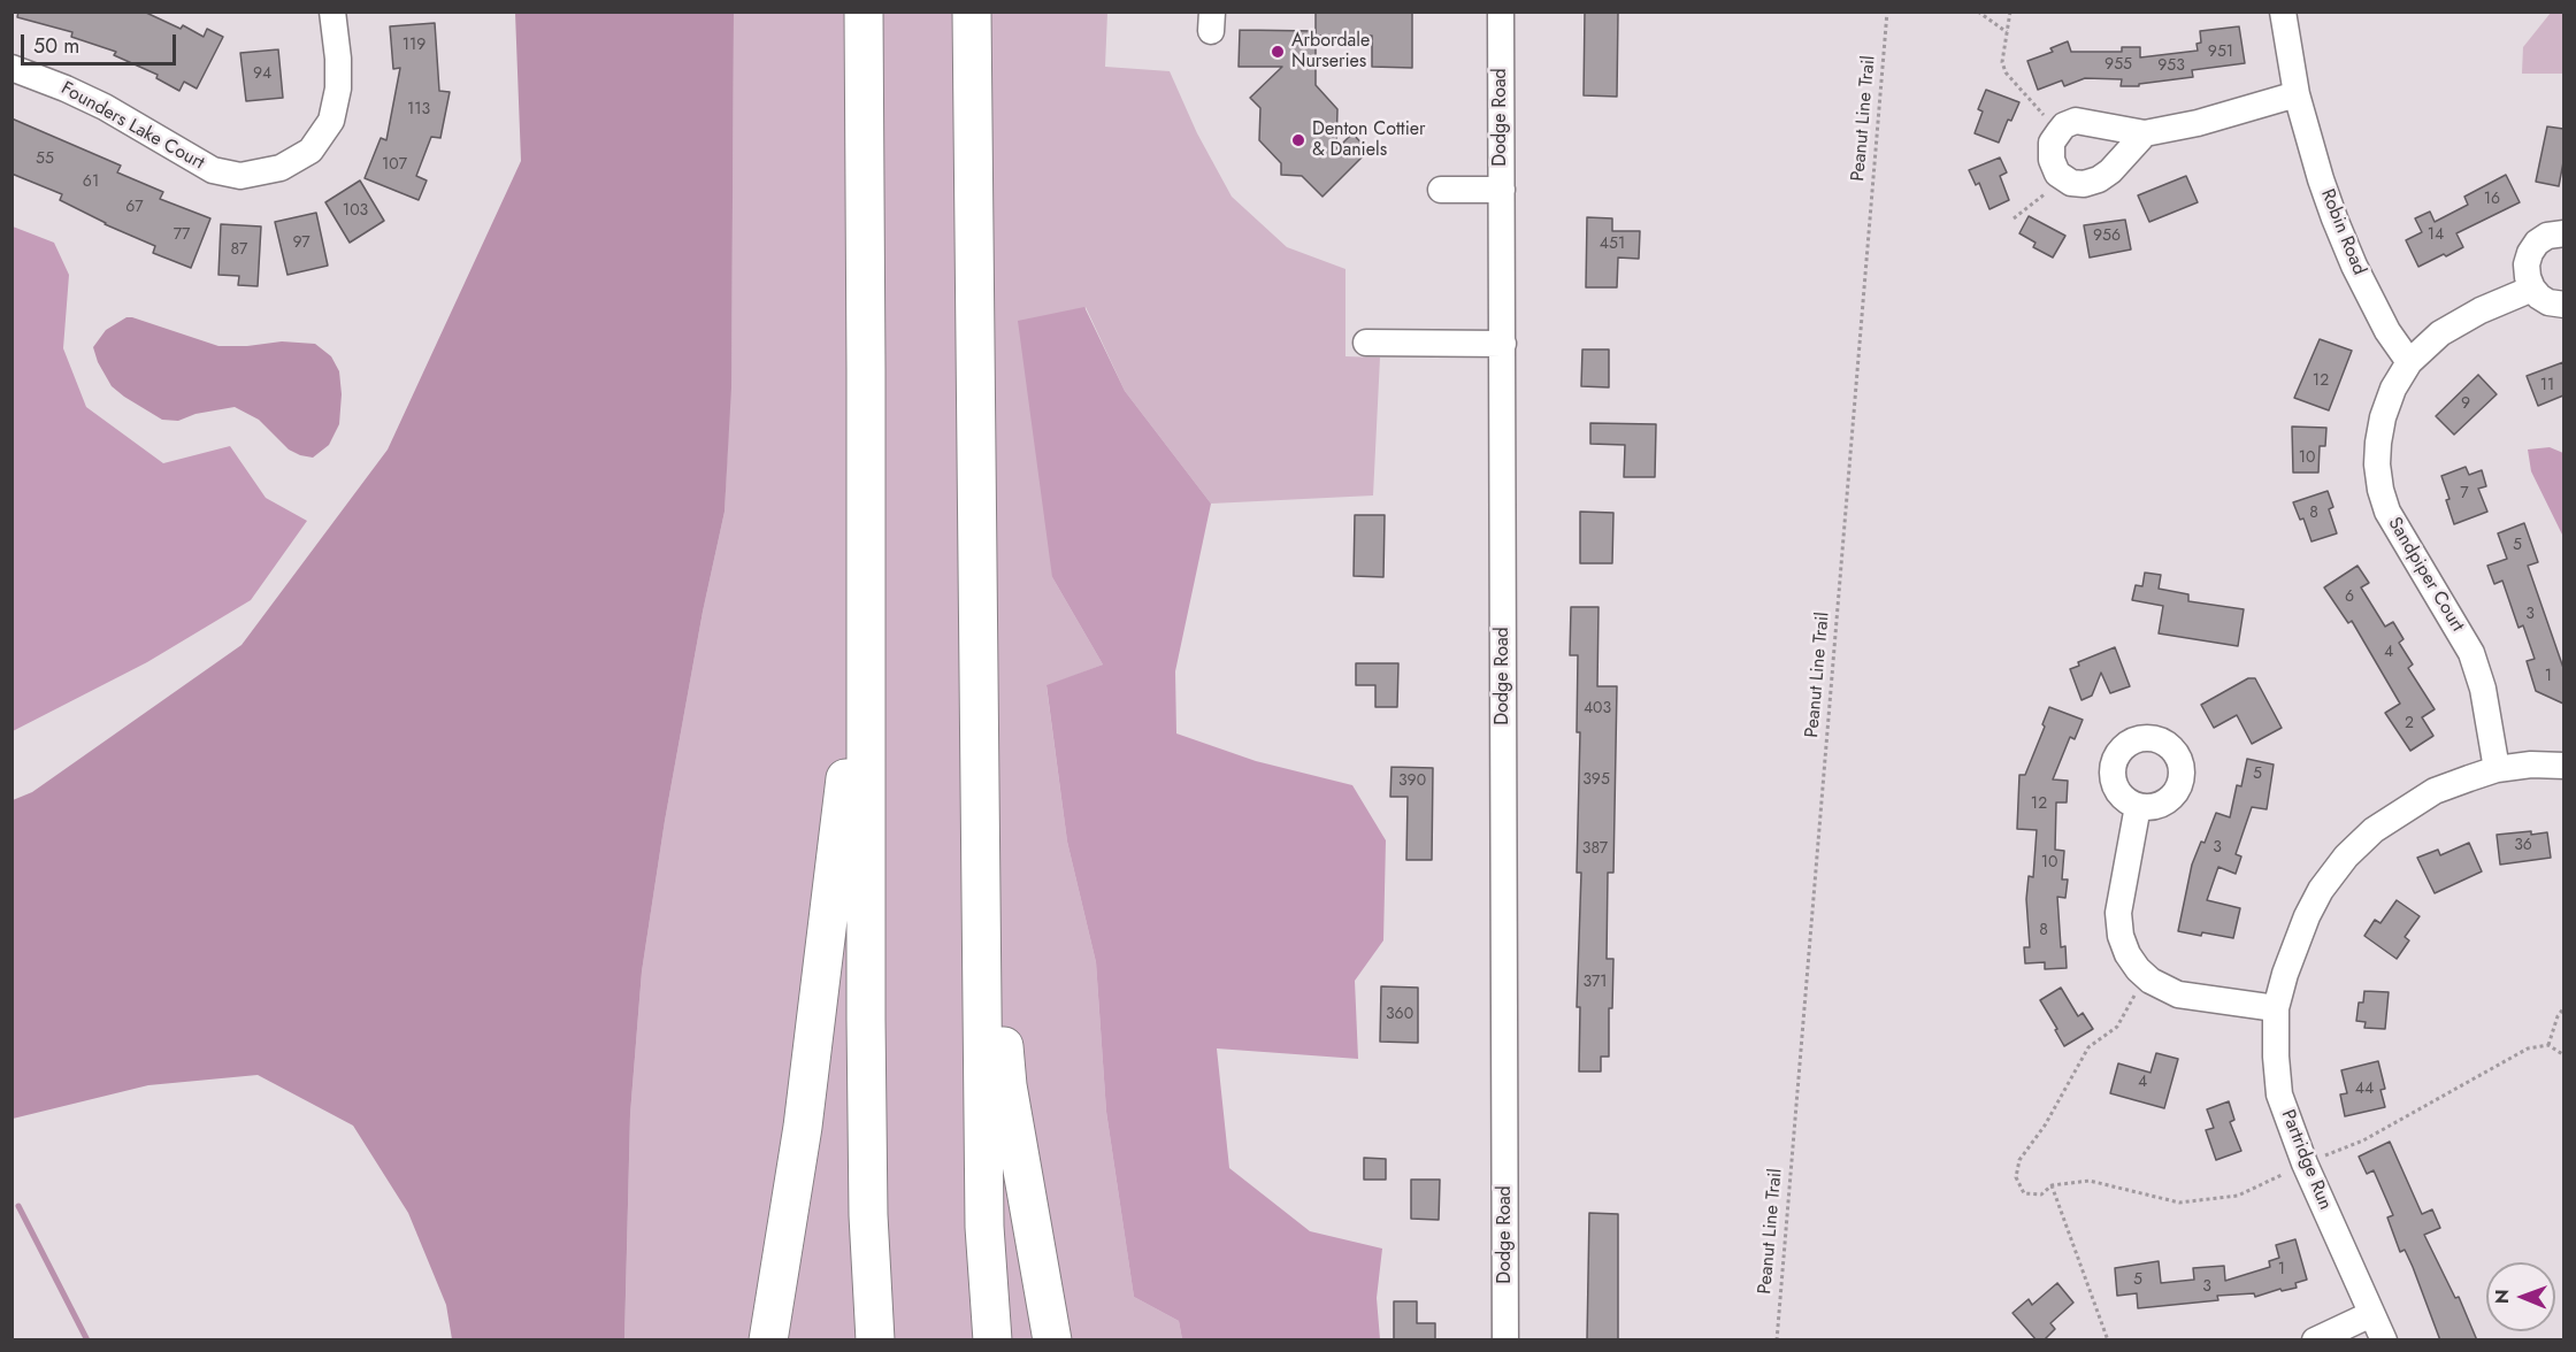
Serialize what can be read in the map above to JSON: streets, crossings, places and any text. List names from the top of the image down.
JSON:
{
  "streets": {
    "street": [
      "Dodge Road",
      "Founders Lake Court",
      "Robin Road",
      "Sandpiper Court",
      "Partridge Run"
    ],
    "path": ["Peanut Line Trail"]
  },
  "crossings": [
    ["Robin Road", "Sandpiper Court"],
    ["Sandpiper Court", "Partridge Run"]
  ],
  "places": ["Arbordale Nurseries", "Denton Cottier & Daniels"],
  "house_numbers": [
    "119",
    "951",
    "955",
    "953",
    "94",
    "113",
    "55",
    "107",
    "61",
    "16",
    "67",
    "103",
    "77",
    "14",
    "956",
    "97",
    "451",
    "87",
    "12",
    "11",
    "9",
    "10",
    "7",
    "8",
    "5",
    "6",
    "3",
    "4",
    "1",
    "403",
    "2",
    "5",
    "395",
    "390",
    "12",
    "36",
    "3",
    "387",
    "10",
    "8",
    "371",
    "360",
    "4",
    "44",
    "1",
    "5",
    "3"
  ],
  "scale_bar": "50 m",
  "north": "left"
}
